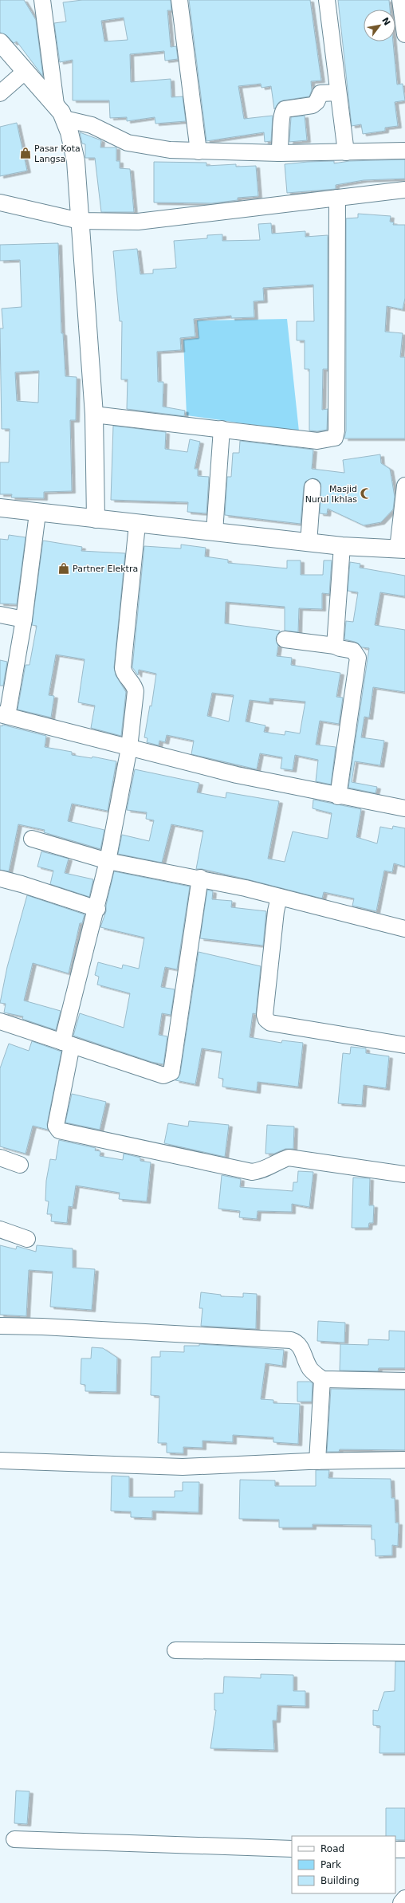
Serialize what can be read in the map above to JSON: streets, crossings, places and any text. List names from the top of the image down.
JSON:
{
  "places": {
    "shop": ["Pasar Kota Langsa", "Partner Elektra"],
    "mosque": ["Masjid Nurul Ikhlas"]
  },
  "legend": ["Road", "Park", "Building"],
  "north": "top right"
}
